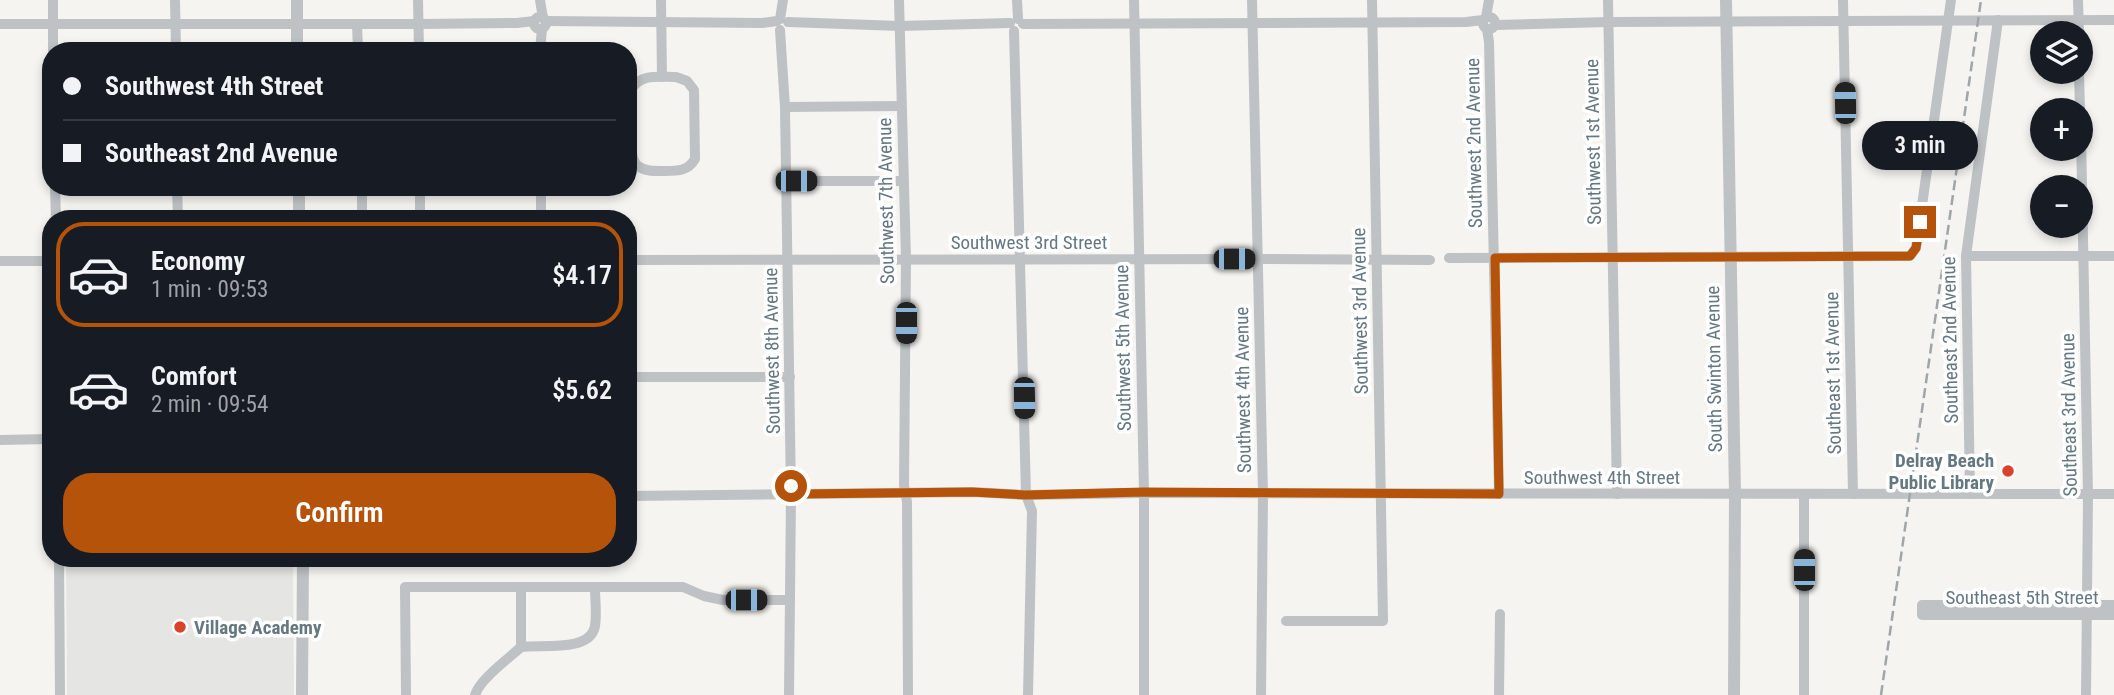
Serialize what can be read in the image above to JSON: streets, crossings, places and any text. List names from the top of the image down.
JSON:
{
  "streets": {
    "street": [
      "Southwest 1st Avenue",
      "Southwest 2nd Avenue",
      "Southwest 7th Avenue",
      "Southwest 3rd Street",
      "Southwest 3rd Avenue",
      "Southeast 2nd Avenue",
      "Southwest 5th Avenue",
      "Southwest 8th Avenue",
      "South Swinton Avenue",
      "Southeast 1st Avenue",
      "Southwest 4th Avenue",
      "Southeast 3rd Avenue",
      "Southwest 4th Street",
      "Southeast 5th Street"
    ]
  },
  "crossings": [
    ["Southwest 1st Avenue", "Southwest 4th Street"],
    ["Southwest 2nd Avenue", "Southwest 4th Street"],
    ["Southwest 7th Avenue", "Southwest 3rd Street"],
    ["Southwest 7th Avenue", "Southwest 4th Street"],
    ["Southwest 3rd Street", "Southwest 3rd Avenue"],
    ["Southwest 3rd Street", "Southwest 5th Avenue"],
    ["Southwest 3rd Street", "Southwest 8th Avenue"],
    ["Southwest 3rd Street", "Southwest 4th Avenue"],
    ["Southwest 3rd Avenue", "Southwest 4th Street"],
    ["Southeast 2nd Avenue", "Southeast 1st Avenue"],
    ["Southeast 2nd Avenue", "Southwest 4th Street"],
    ["Southwest 5th Avenue", "Southwest 4th Street"],
    ["Southwest 8th Avenue", "Southwest 4th Street"],
    ["South Swinton Avenue", "Southwest 4th Street"],
    ["Southeast 1st Avenue", "Southwest 4th Street"],
    ["Southwest 4th Avenue", "Southwest 4th Street"],
    ["Southeast 3rd Avenue", "Southwest 4th Street"],
    ["Southeast 3rd Avenue", "Southeast 5th Street"]
  ],
  "places": ["Delray Beach Public Library", "Village Academy"],
  "page": {
    "map_buttons": ["+", "−"],
    "banner": ["Southwest 4th Street", "Southeast 2nd Avenue"],
    "bubble": "3 min",
    "list": [
      {
        "name": "Economy",
        "note": "1 min · 09:53",
        "value": "$4.17"
      },
      {
        "name": "Comfort",
        "note": "2 min · 09:54",
        "value": "$5.62"
      }
    ],
    "buttons": "Confirm"
  }
}
